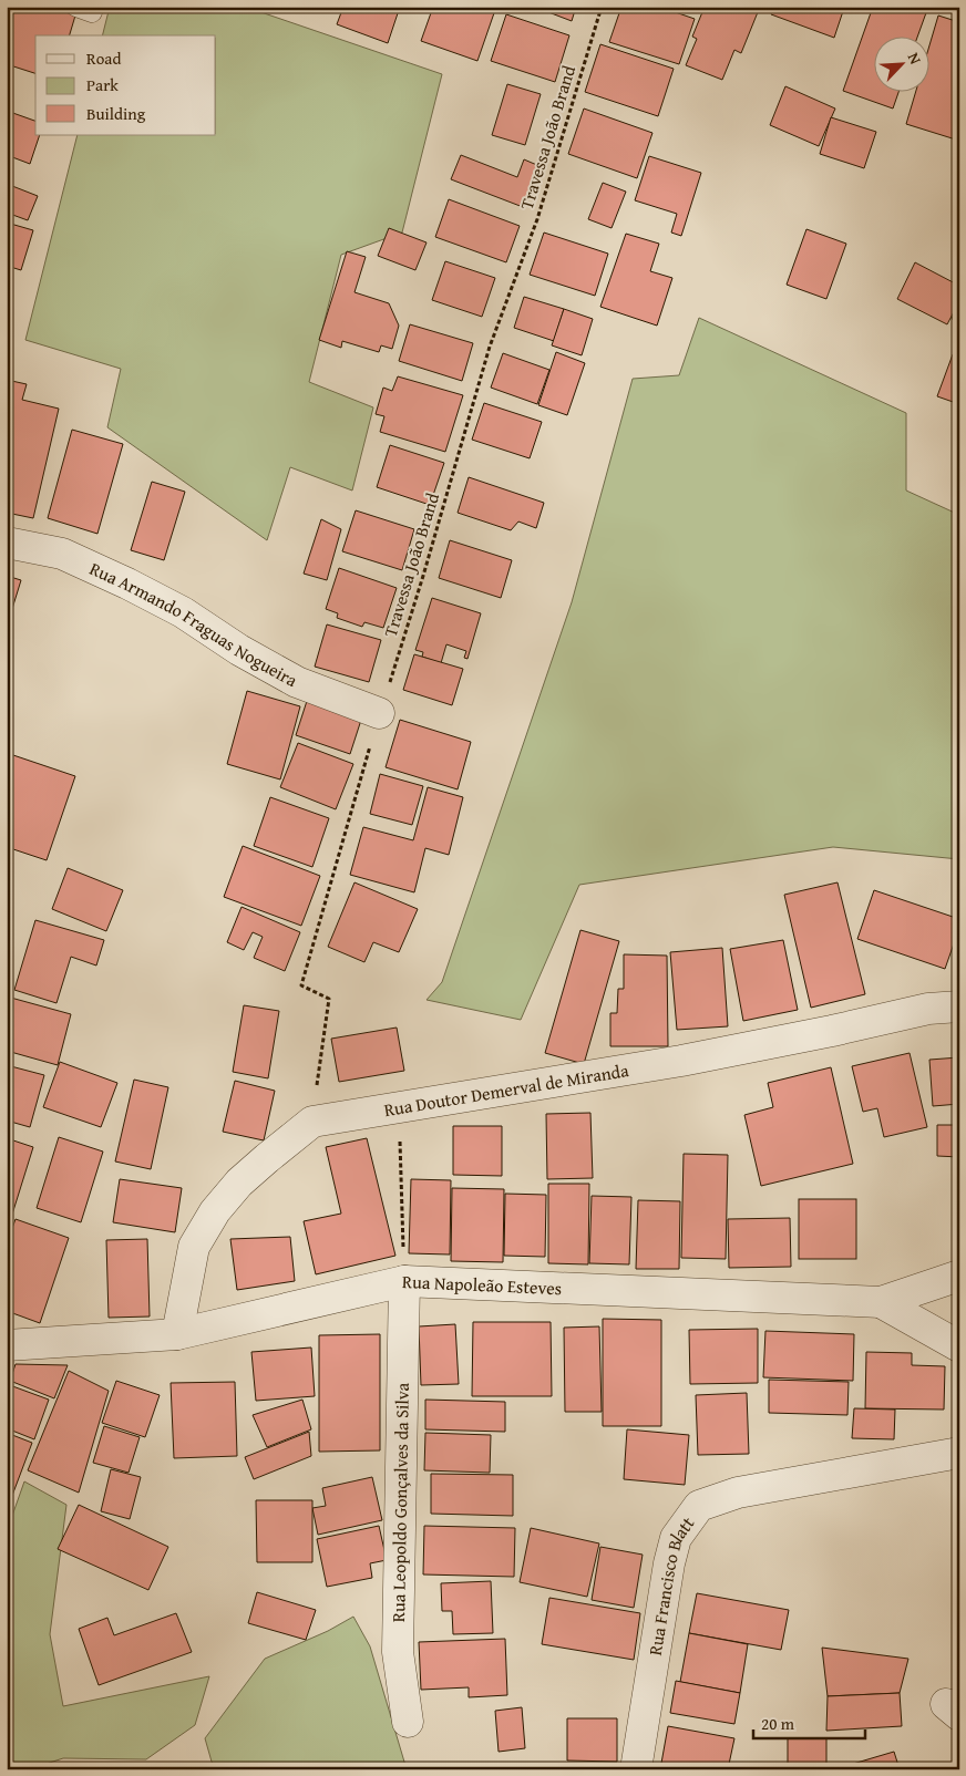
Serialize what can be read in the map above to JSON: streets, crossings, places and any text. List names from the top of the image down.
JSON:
{
  "streets": {
    "street": [
      "Rua Armando Fraguas Nogueira",
      "Rua Doutor Demerval de Miranda",
      "Rua Napoleão Esteves",
      "Rua Leopoldo Gonçalves da Silva",
      "Rua Francisco Blatt"
    ],
    "path": ["Travessa João Brand"]
  },
  "crossings": [
    ["Travessa João Brand", "Rua Armando Fraguas Nogueira"],
    ["Travessa João Brand", "Rua Doutor Demerval de Miranda"],
    ["Rua Doutor Demerval de Miranda", "Rua Napoleão Esteves"],
    ["Rua Napoleão Esteves", "Rua Leopoldo Gonçalves da Silva"]
  ],
  "legend": ["Road", "Park", "Building"],
  "scale_bar": "20 m",
  "north": "top right"
}
